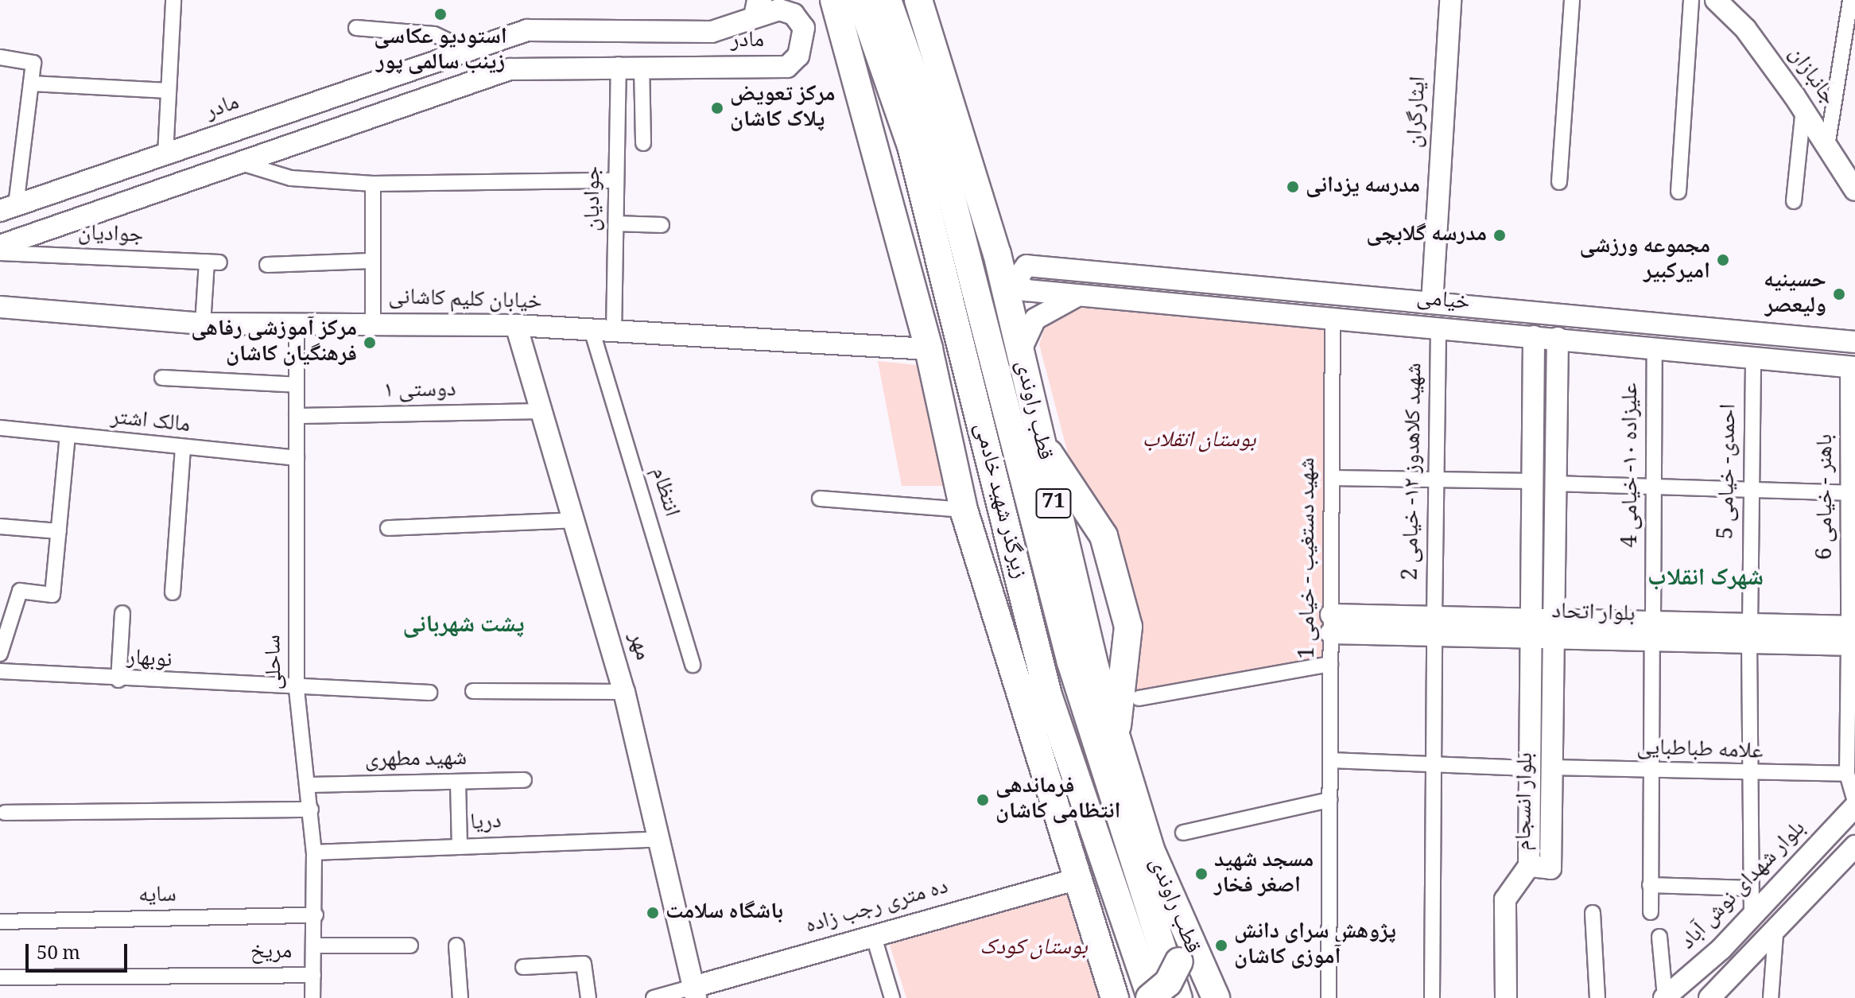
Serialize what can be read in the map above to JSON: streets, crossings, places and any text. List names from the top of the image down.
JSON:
{
  "streets": {
    "highway": ["قطب راوندی", "زیرگذر شهید خادمی", "71"],
    "street": [
      "مادر",
      "جانبازان",
      "ایثارگران",
      "جوادیان",
      "خیابان کلیم کاشانی",
      "خیامی",
      "دوستی ۱",
      "مالک اشتر",
      "علیزاده ۱۰- خیامی 4",
      "شهید کلاهدوز ۱۲- خیامی 2",
      "احمدی- خیامی 5",
      "انتظام",
      "باهنر - خیامی 6",
      "شهید دستغیب - خیامی 1",
      "بلوار اتحاد",
      "مهر",
      "نوبهار",
      "ساحلی",
      "علامه طباطبایی",
      "شهید مطهری",
      "بلوار انسجام",
      "دریا",
      "بلوار شهدای نوش آباد",
      "سایه",
      "ده متری رجب زاده",
      "مریخ"
    ]
  },
  "crossings": [
    ["مادر", "جوادیان"],
    ["ایثارگران", "خیامی"],
    ["جوادیان", "خیابان کلیم کاشانی"],
    ["خیابان کلیم کاشانی", "انتظام"],
    ["خیابان کلیم کاشانی", "مهر"],
    ["خیابان کلیم کاشانی", "ساحلی"],
    ["خیامی", "علیزاده ۱۰- خیامی 4"],
    ["خیامی", "شهید کلاهدوز ۱۲- خیامی 2"],
    ["خیامی", "احمدی- خیامی 5"],
    ["خیامی", "باهنر - خیامی 6"],
    ["خیامی", "شهید دستغیب - خیامی 1"],
    ["خیامی", "بلوار انسجام"],
    ["دوستی ۱", "مهر"],
    ["دوستی ۱", "ساحلی"],
    ["مالک اشتر", "ساحلی"],
    ["علیزاده ۱۰- خیامی 4", "بلوار اتحاد"],
    ["علیزاده ۱۰- خیامی 4", "علامه طباطبایی"],
    ["شهید کلاهدوز ۱۲- خیامی 2", "بلوار اتحاد"],
    ["احمدی- خیامی 5", "بلوار اتحاد"],
    ["احمدی- خیامی 5", "علامه طباطبایی"],
    ["احمدی- خیامی 5", "بلوار شهدای نوش آباد"],
    ["باهنر - خیامی 6", "بلوار اتحاد"],
    ["باهنر - خیامی 6", "علامه طباطبایی"],
    ["شهید دستغیب - خیامی 1", "بلوار اتحاد"],
    ["بلوار اتحاد", "بلوار انسجام"],
    ["مهر", "دریا"],
    ["مهر", "ده متری رجب زاده"],
    ["نوبهار", "ساحلی"],
    ["ساحلی", "شهید مطهری"],
    ["ساحلی", "دریا"],
    ["ساحلی", "سایه"],
    ["ساحلی", "مریخ"],
    ["علامه طباطبایی", "بلوار انسجام"]
  ],
  "districts": ["شهرک انقلاب", "پشت شهربانی"],
  "parks": ["بوستان انقلاب", "بوستان کودک"],
  "places": [
    "استودیو عکاسی زینب سالمی پور",
    "مرکز تعویض پلاک کاشان",
    "مدرسه یزدانی",
    "مدرسه گلابچی",
    "مجموعه ورزشی امیرکبیر",
    "حسینیه ولیعصر",
    "مرکز آموزشی رفاهی فرهنگیان کاشان",
    "فرماندهی انتظامی کاشان",
    "مسجد شهید اصغر فخار",
    "باشگاه سلامت",
    "پژوهش سرای دانش آموزی کاشان"
  ],
  "scale_bar": "50 m"
}
